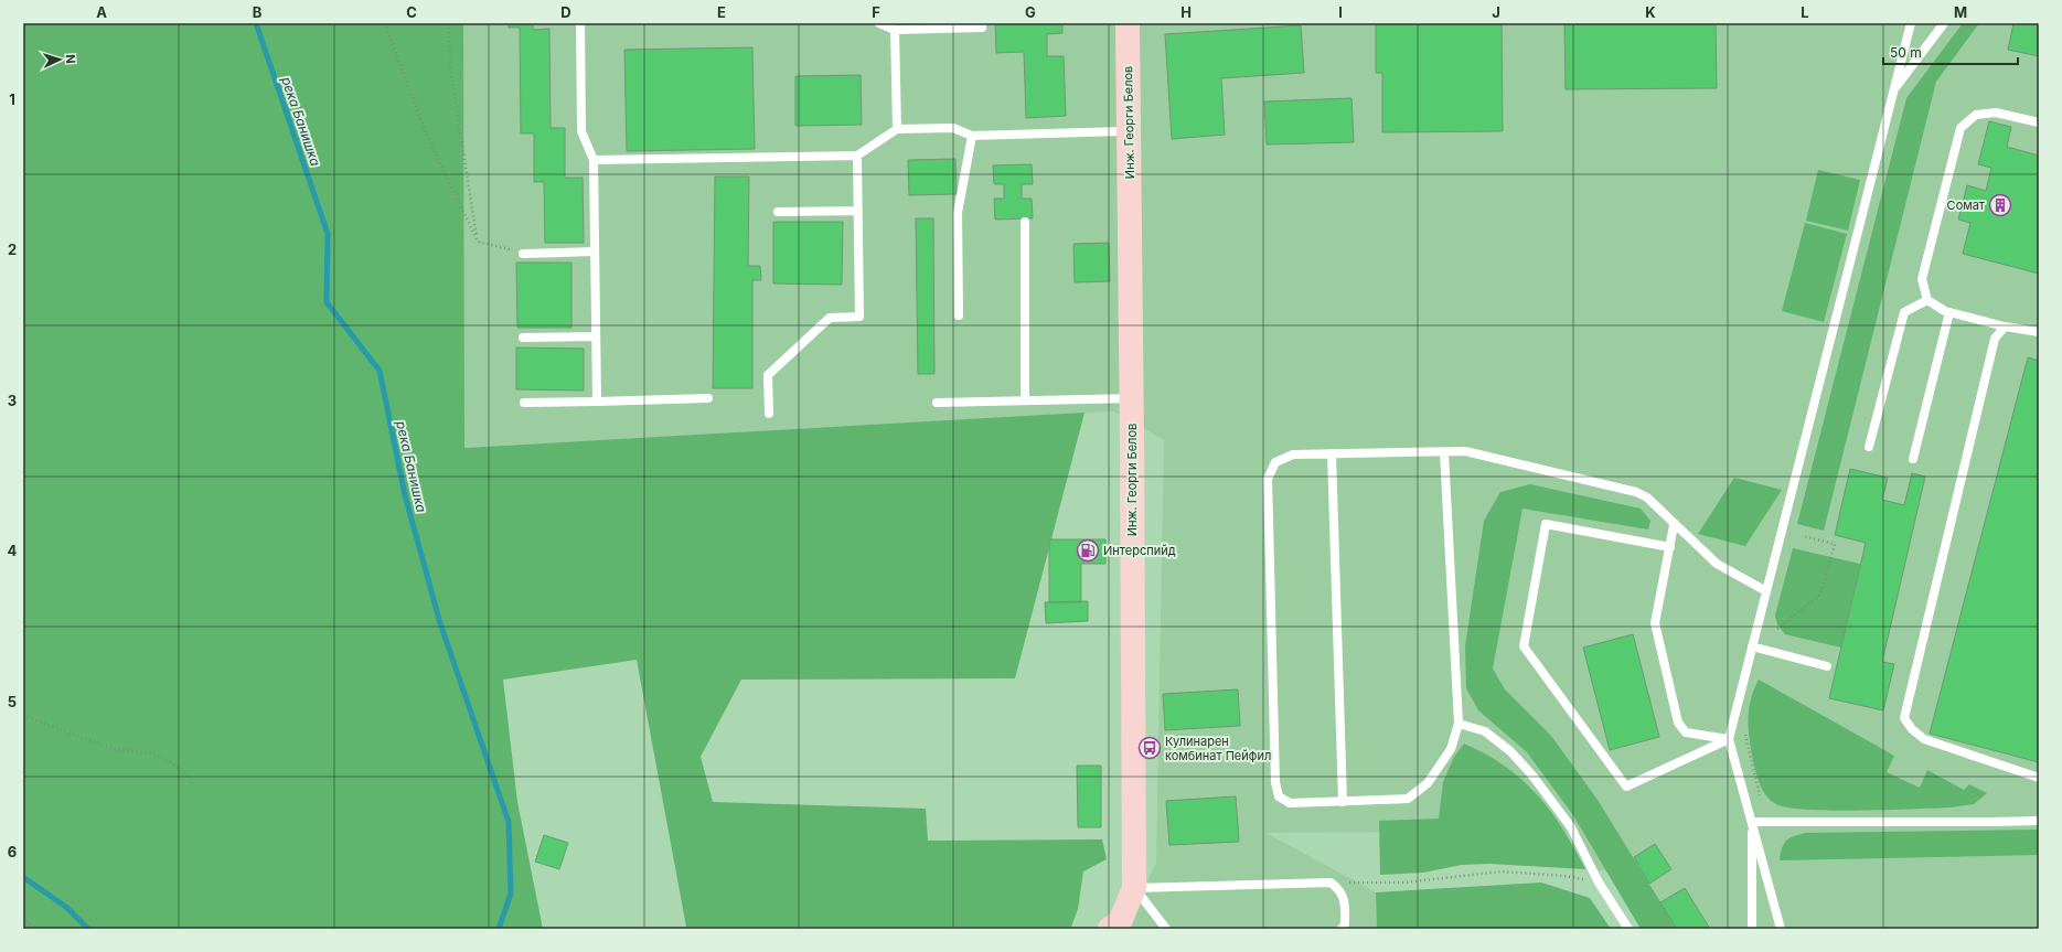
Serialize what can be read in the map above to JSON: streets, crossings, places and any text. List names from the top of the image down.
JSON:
{
  "streets": {
    "street": ["Инж. Георги Белов"]
  },
  "water": ["река Банишка"],
  "places": {
    "building": ["Сомат"],
    "fuel station": ["Интерспийд"],
    "bus stop": ["Кулинарен комбинат Пейфил"]
  },
  "scale_bar": "50 m",
  "north": "right",
  "grid": {
    "columns": [
      "A",
      "B",
      "C",
      "D",
      "E",
      "F",
      "G",
      "H",
      "I",
      "J",
      "K",
      "L",
      "M"
    ],
    "rows": [
      "1",
      "2",
      "3",
      "4",
      "5",
      "6"
    ]
  }
}
